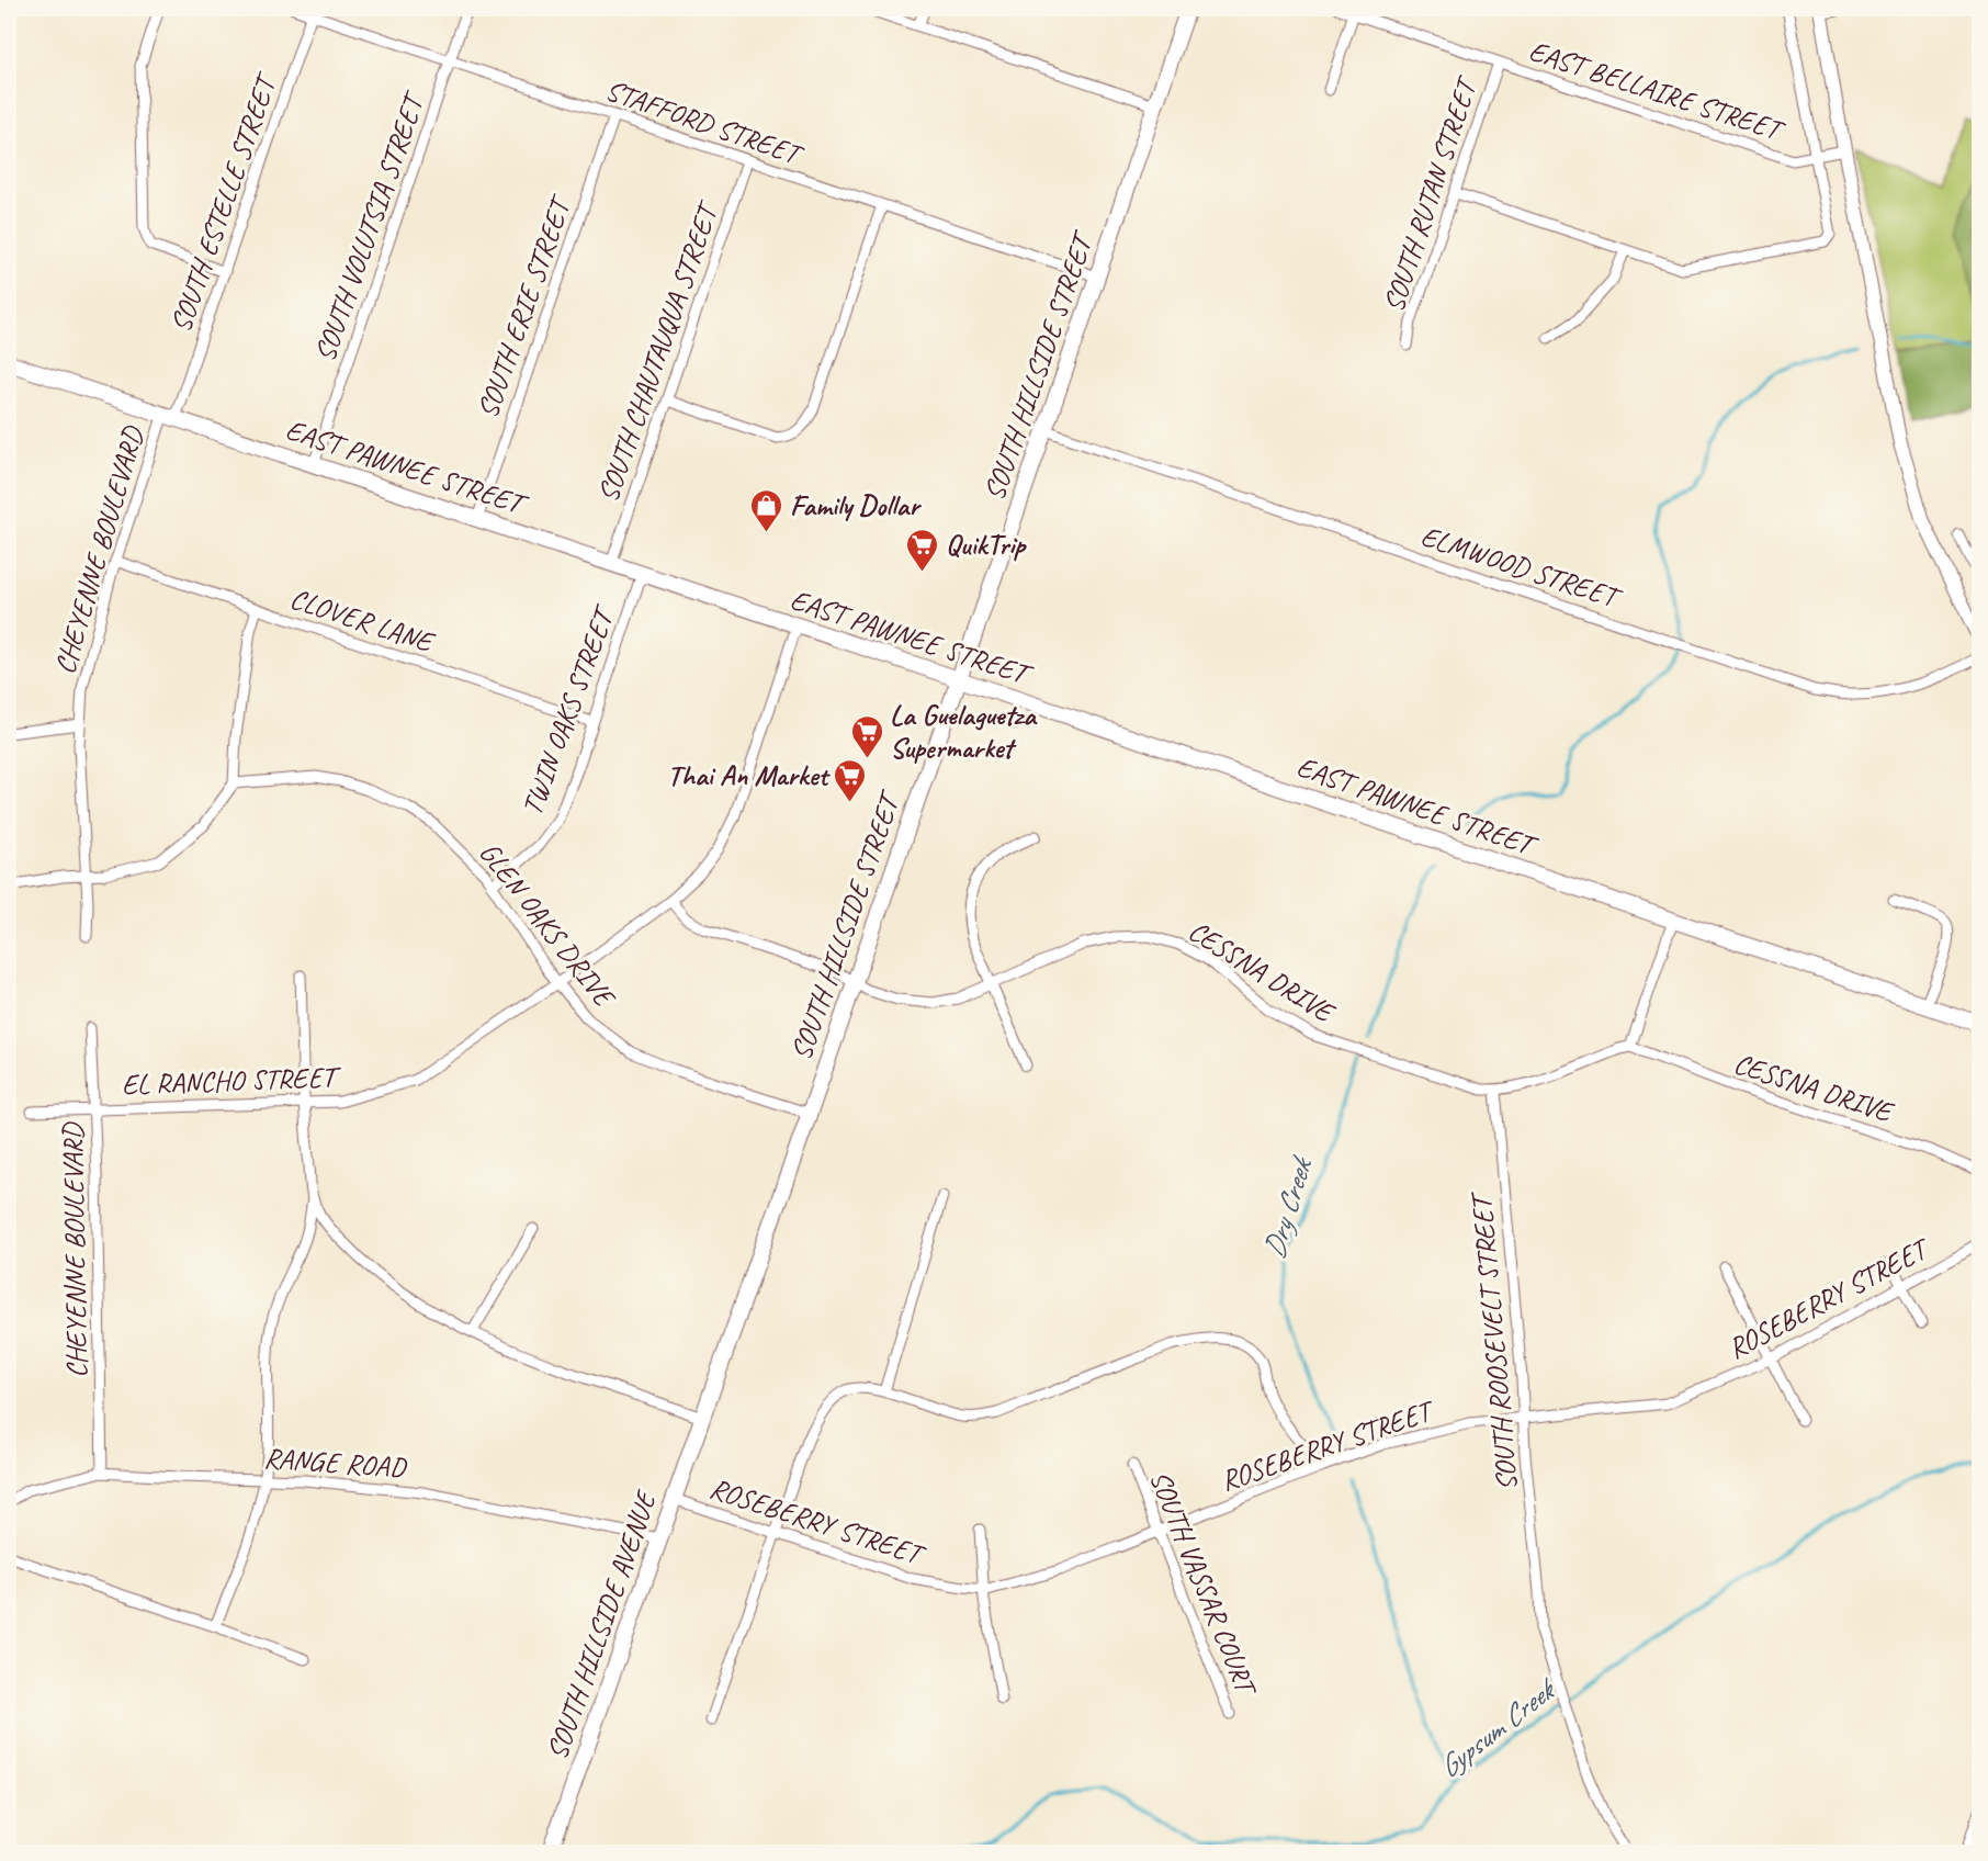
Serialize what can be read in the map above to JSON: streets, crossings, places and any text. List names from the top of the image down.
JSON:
{
  "streets": {
    "main road": ["SOUTH HILLSIDE STREET", "EAST PAWNEE STREET", "SOUTH HILLSIDE AVENUE"],
    "street": [
      "EAST BELLAIRE STREET",
      "STAFFORD STREET",
      "SOUTH RUTAN STREET",
      "SOUTH ESTELLE STREET",
      "SOUTH VOLUTSIA STREET",
      "SOUTH ERIE STREET",
      "SOUTH CHAUTAUQUA STREET",
      "CHEYENNE BOULEVARD",
      "ELMWOOD STREET",
      "CLOVER LANE",
      "TWIN OAKS STREET",
      "GLEN OAKS DRIVE",
      "CESSNA DRIVE",
      "EL RANCHO STREET",
      "ROSEBERRY STREET",
      "SOUTH ROOSEVELT STREET",
      "RANGE ROAD",
      "SOUTH VASSAR COURT"
    ]
  },
  "crossings": [
    ["EAST BELLAIRE STREET", "SOUTH RUTAN STREET"],
    ["STAFFORD STREET", "SOUTH ESTELLE STREET"],
    ["STAFFORD STREET", "SOUTH VOLUTSIA STREET"],
    ["STAFFORD STREET", "SOUTH ERIE STREET"],
    ["STAFFORD STREET", "SOUTH CHAUTAUQUA STREET"],
    ["STAFFORD STREET", "SOUTH HILLSIDE STREET"],
    ["SOUTH ESTELLE STREET", "EAST PAWNEE STREET"],
    ["SOUTH ESTELLE STREET", "CHEYENNE BOULEVARD"],
    ["SOUTH VOLUTSIA STREET", "EAST PAWNEE STREET"],
    ["SOUTH ERIE STREET", "EAST PAWNEE STREET"],
    ["SOUTH CHAUTAUQUA STREET", "EAST PAWNEE STREET"],
    ["SOUTH HILLSIDE STREET", "EAST PAWNEE STREET"],
    ["SOUTH HILLSIDE STREET", "ELMWOOD STREET"],
    ["SOUTH HILLSIDE STREET", "GLEN OAKS DRIVE"],
    ["SOUTH HILLSIDE STREET", "CESSNA DRIVE"],
    ["SOUTH HILLSIDE STREET", "SOUTH HILLSIDE AVENUE"],
    ["EAST PAWNEE STREET", "CHEYENNE BOULEVARD"],
    ["EAST PAWNEE STREET", "TWIN OAKS STREET"],
    ["EAST PAWNEE STREET", "EL RANCHO STREET"],
    ["CHEYENNE BOULEVARD", "CLOVER LANE"],
    ["CHEYENNE BOULEVARD", "EL RANCHO STREET"],
    ["CHEYENNE BOULEVARD", "RANGE ROAD"],
    ["CLOVER LANE", "TWIN OAKS STREET"],
    ["TWIN OAKS STREET", "GLEN OAKS DRIVE"],
    ["GLEN OAKS DRIVE", "EL RANCHO STREET"],
    ["CESSNA DRIVE", "EL RANCHO STREET"],
    ["CESSNA DRIVE", "SOUTH ROOSEVELT STREET"],
    ["ROSEBERRY STREET", "SOUTH ROOSEVELT STREET"],
    ["ROSEBERRY STREET", "SOUTH VASSAR COURT"],
    ["ROSEBERRY STREET", "SOUTH HILLSIDE AVENUE"],
    ["RANGE ROAD", "SOUTH HILLSIDE AVENUE"]
  ],
  "water": ["Dry Creek", "Gypsum Creek"],
  "places": {
    "shop": ["Family Dollar"],
    "supermarket": ["QuikTrip", "La Guelaguetza Supermarket", "Thai An Market"]
  }
}
